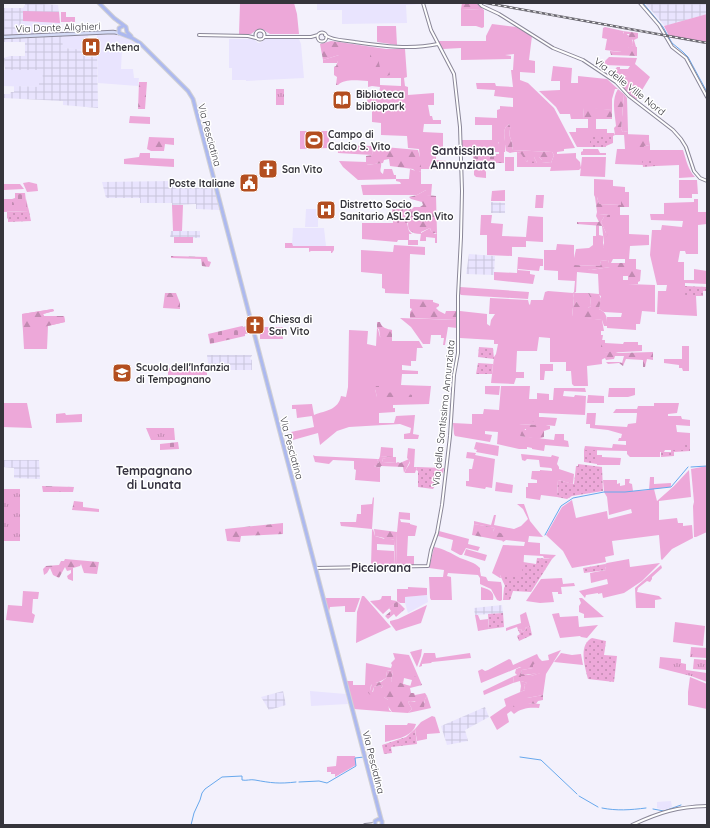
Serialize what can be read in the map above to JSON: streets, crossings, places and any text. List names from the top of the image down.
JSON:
{
  "streets": {
    "main road": ["Via Dante Alighieri", "Via Pesciatina"],
    "street": ["Via delle Ville Nord", "Via della Santissima Annunziata"]
  },
  "crossings": [
    ["Via Dante Alighieri", "Via Pesciatina"],
    ["Via Pesciatina", "Via della Santissima Annunziata"]
  ],
  "districts": ["Santissima Annunziata", "Tempagnano di Lunata", "Picciorana"],
  "places": {
    "hospital": ["Athena", "Distretto Socio Sanitario ASL2 San Vito"],
    "library": ["Biblioteca bibliopark"],
    "sports": ["Campo di Calcio S. Vito"],
    "church": ["San Vito", "Chiesa di San Vito"],
    "public building": ["Poste Italiane"],
    "school or university": ["Scuola dell'Infanzia di Tempagnano"]
  }
}
